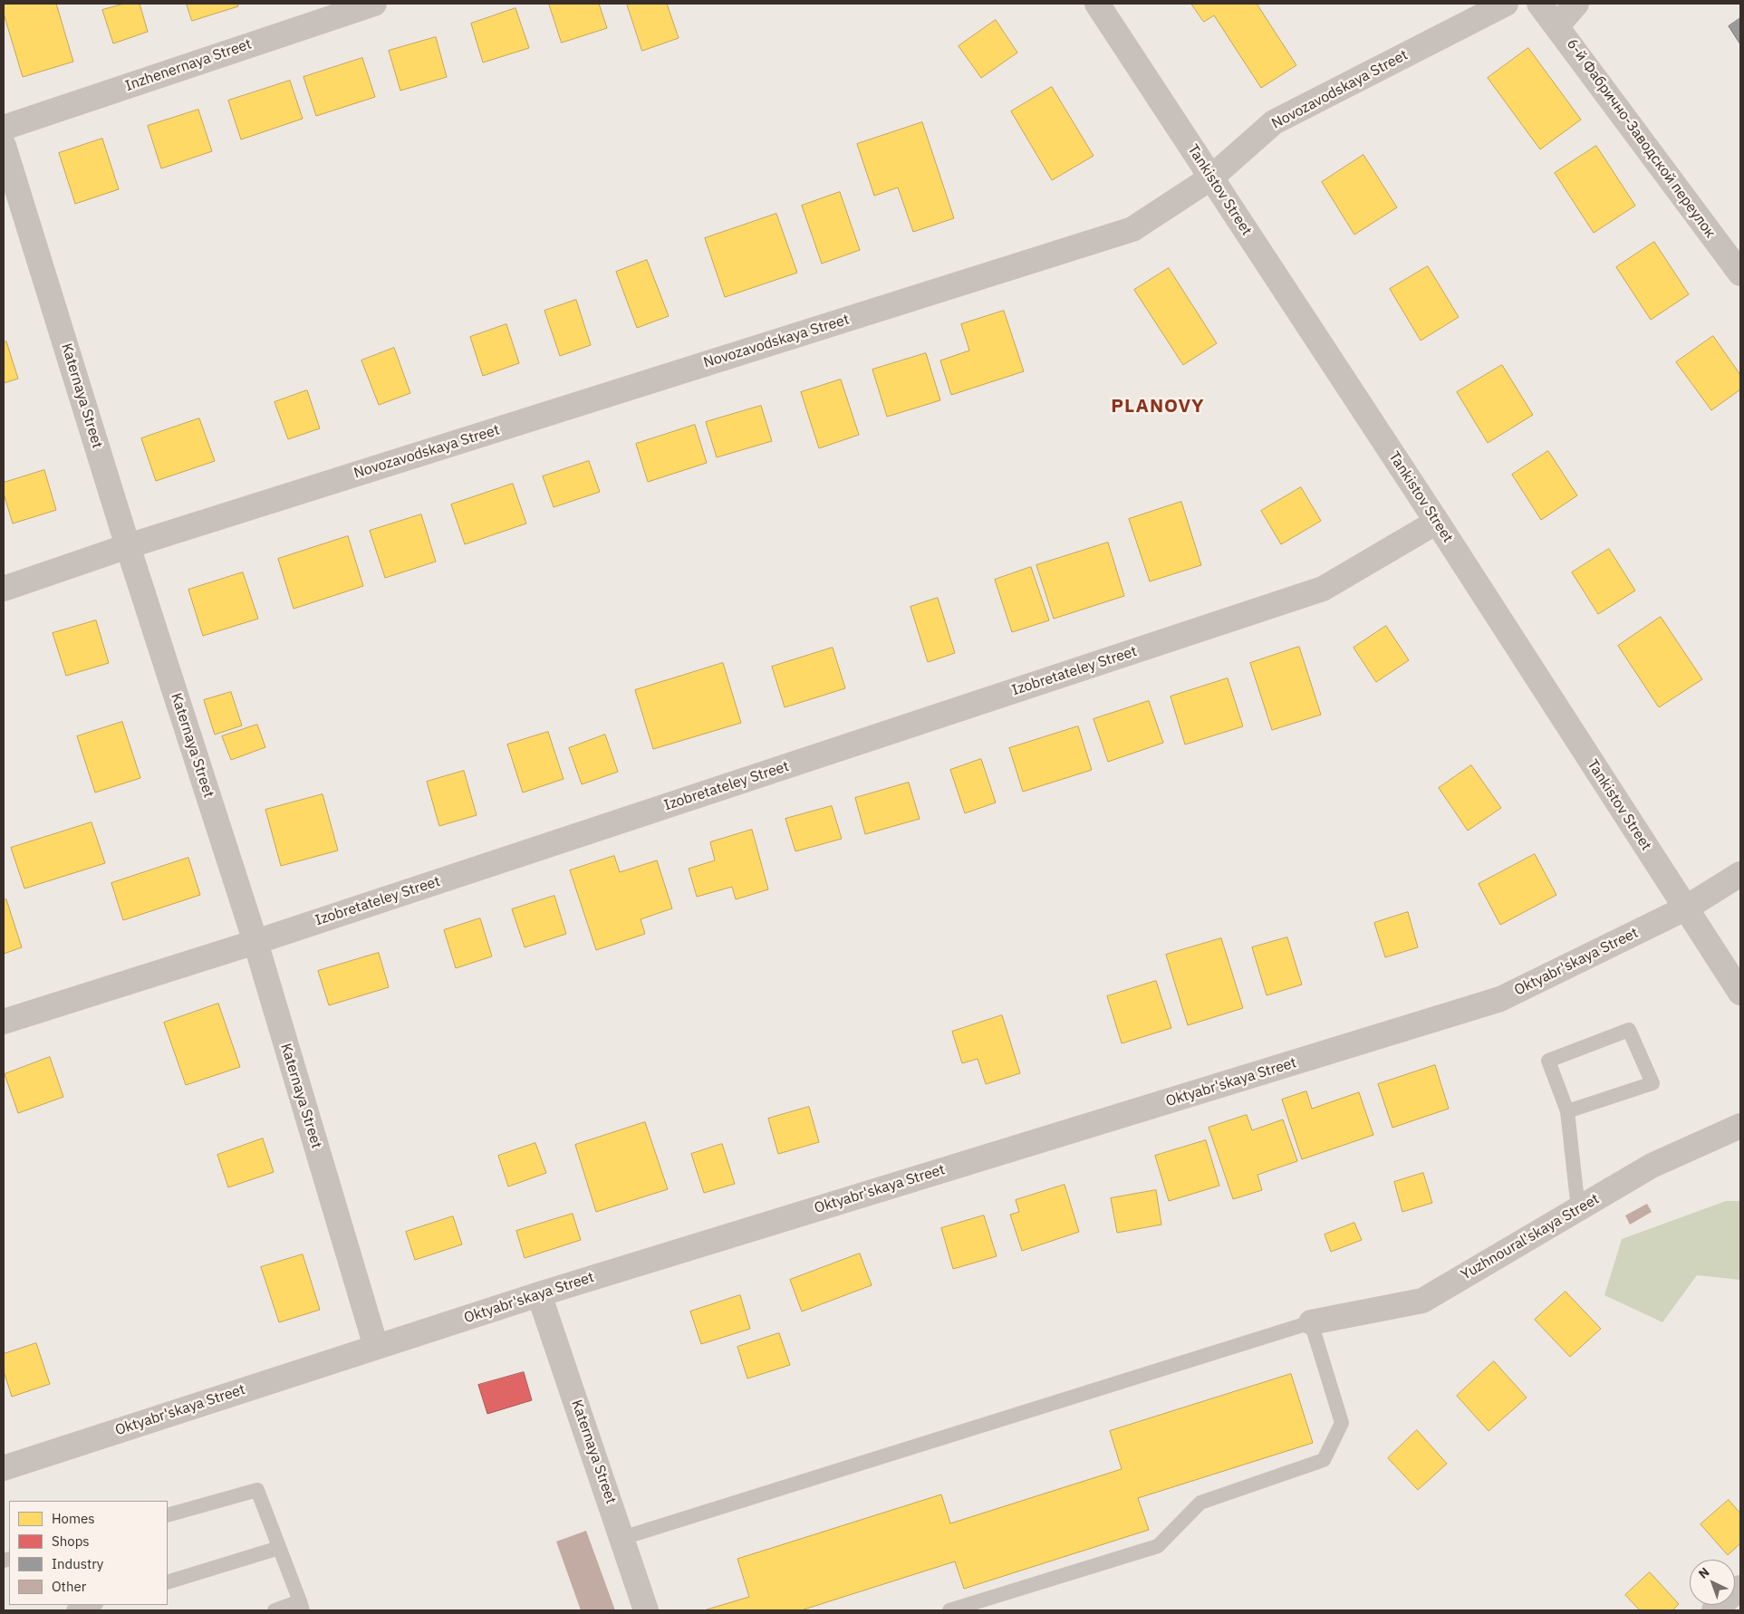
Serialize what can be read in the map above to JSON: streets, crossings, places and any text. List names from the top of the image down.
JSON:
{
  "streets": {
    "street": [
      "Inzhenernaya Street",
      "Novozavodskaya Street",
      "6-й Фабрично-Заводской переулок",
      "Tankistov Street",
      "Katernaya Street",
      "Izobretateley Street",
      "Oktyabr'skaya Street",
      "Yuzhnoural'skaya Street"
    ]
  },
  "crossings": [
    ["Novozavodskaya Street", "Tankistov Street"],
    ["Novozavodskaya Street", "Katernaya Street"],
    ["Tankistov Street", "Izobretateley Street"],
    ["Tankistov Street", "Oktyabr'skaya Street"],
    ["Katernaya Street", "Izobretateley Street"],
    ["Katernaya Street", "Oktyabr'skaya Street"]
  ],
  "districts": ["PLANOVY"],
  "legend": [
    "Homes",
    "Shops",
    "Industry",
    "Other"
  ],
  "north": "top left"
}
